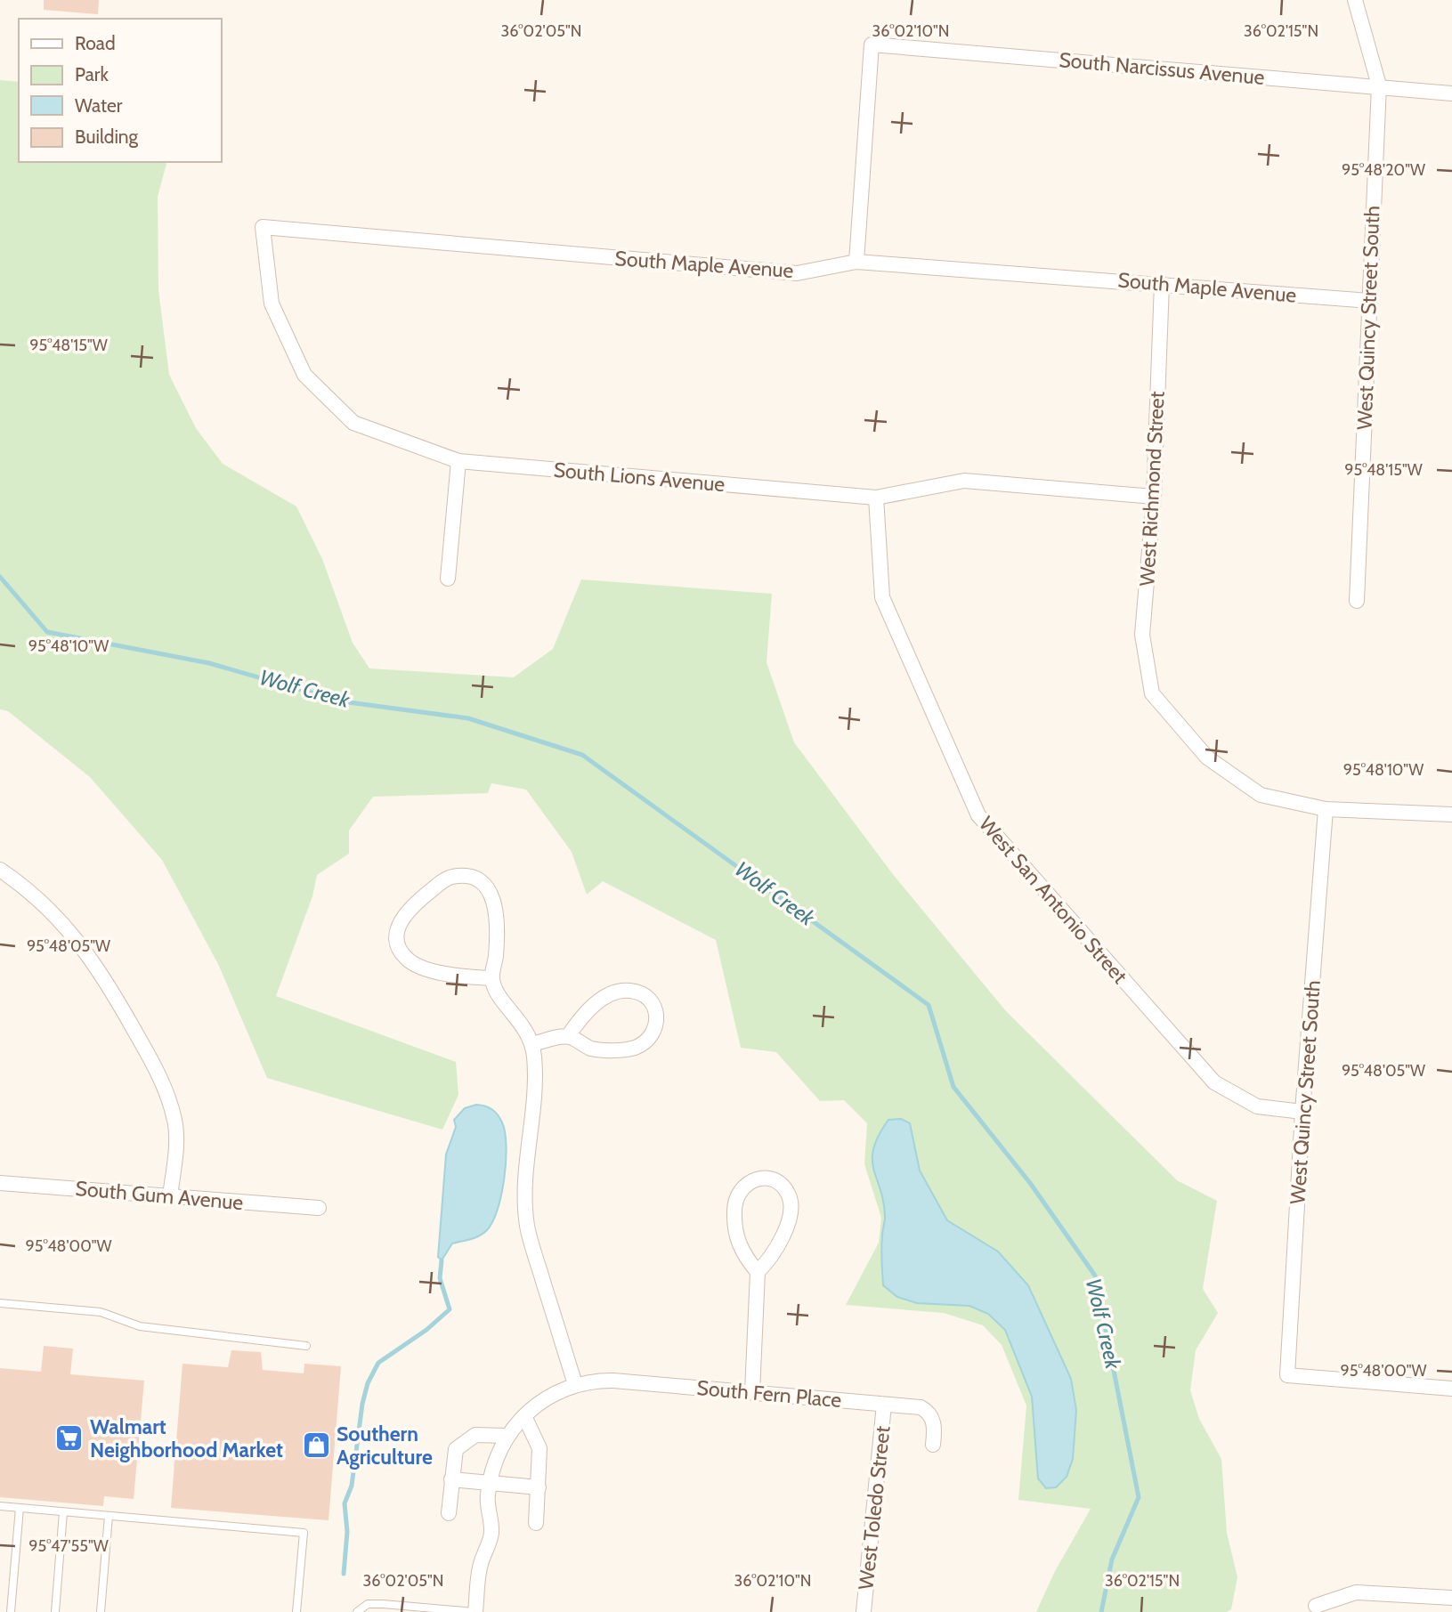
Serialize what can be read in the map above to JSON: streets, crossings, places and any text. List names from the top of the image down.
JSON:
{
  "streets": {
    "street": [
      "South Narcissus Avenue",
      "South Maple Avenue",
      "West Quincy Street South",
      "South Lions Avenue",
      "West Richmond Street",
      "West San Antonio Street",
      "South Gum Avenue",
      "South Fern Place",
      "West Toledo Street"
    ]
  },
  "crossings": [
    ["South Narcissus Avenue", "South Maple Avenue"],
    ["South Narcissus Avenue", "West Quincy Street South"],
    ["South Maple Avenue", "West Quincy Street South"],
    ["South Maple Avenue", "South Lions Avenue"],
    ["South Maple Avenue", "West Richmond Street"],
    ["West Quincy Street South", "West Richmond Street"],
    ["West Quincy Street South", "West San Antonio Street"],
    ["South Lions Avenue", "West Richmond Street"],
    ["South Lions Avenue", "West San Antonio Street"],
    ["South Fern Place", "West Toledo Street"]
  ],
  "water": ["Wolf Creek"],
  "places": {
    "supermarket": ["Walmart Neighborhood Market"],
    "shop": ["Southern Agriculture"]
  },
  "legend": [
    "Road",
    "Park",
    "Water",
    "Building"
  ],
  "coordinates": [
    "36°02'10\"N",
    "36°02'05\"N",
    "36°02'15\"N",
    "95°48'20\"W",
    "95°48'15\"W",
    "95°48'10\"W",
    "95°48'05\"W",
    "95°48'00\"W",
    "95°47'55\"W"
  ]
}
